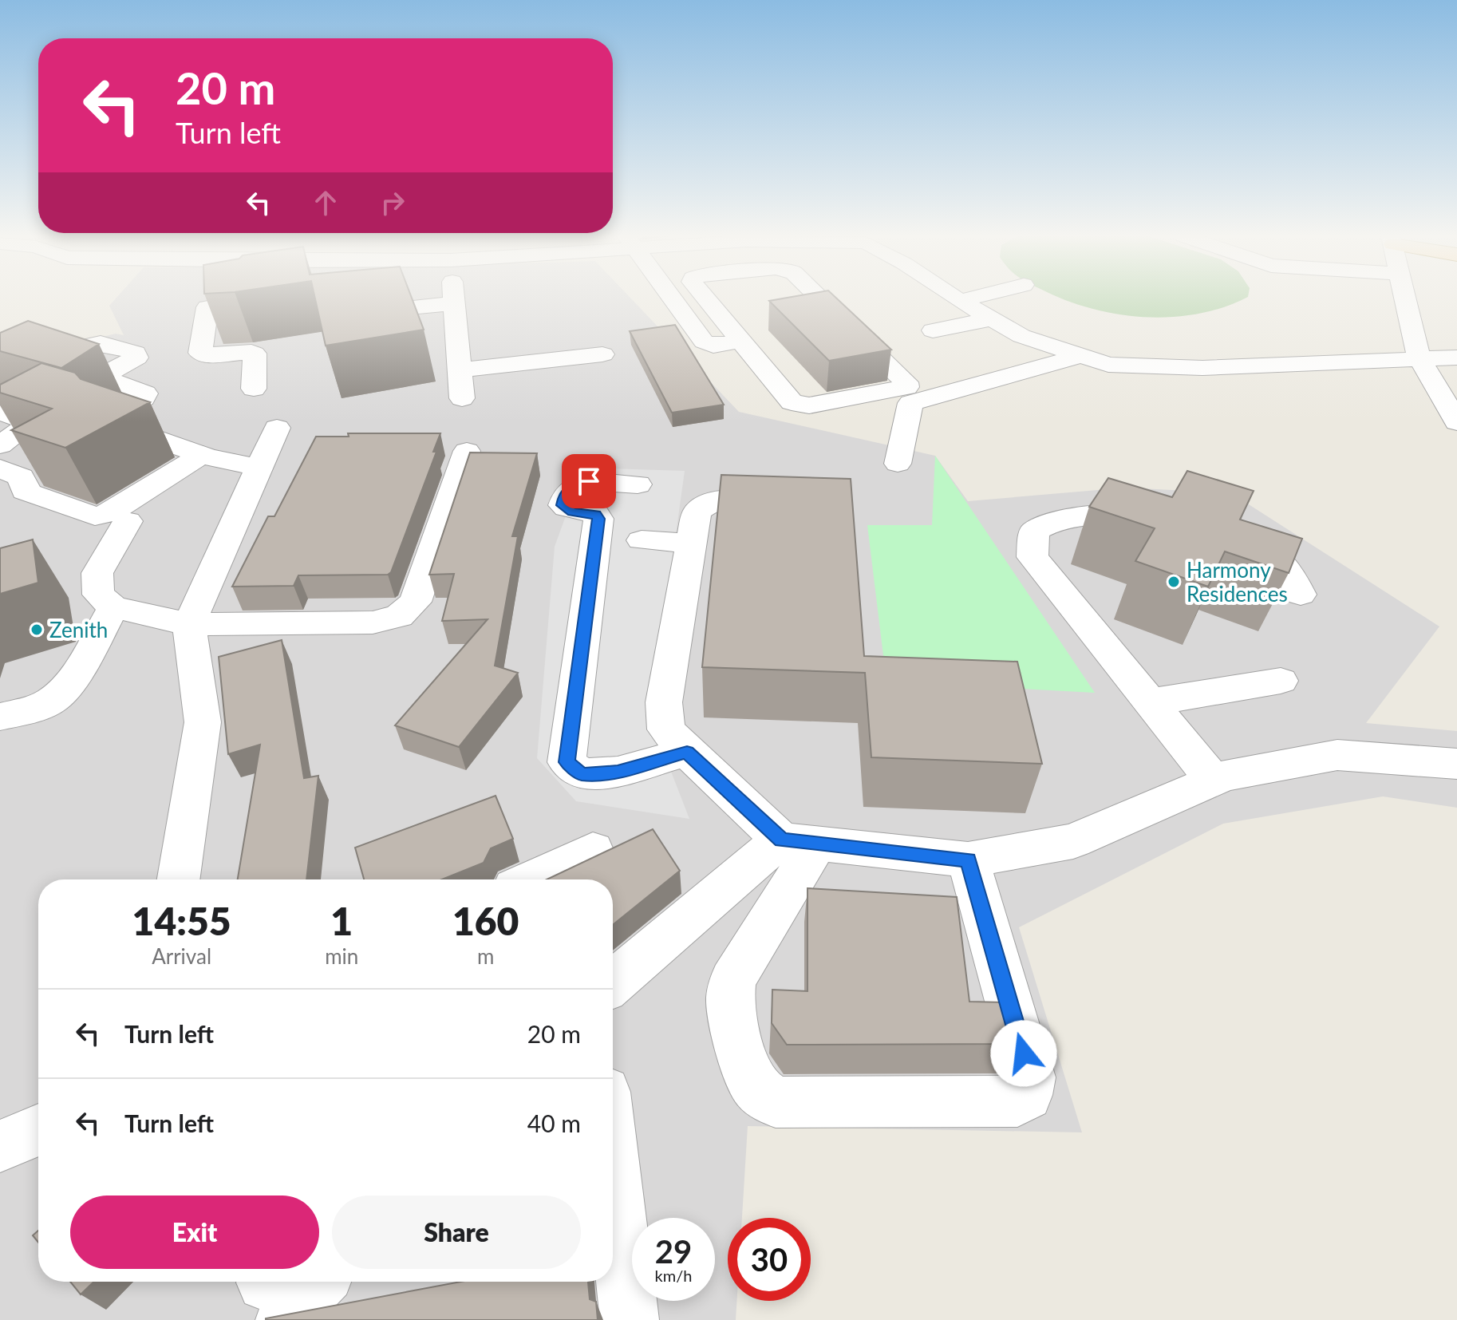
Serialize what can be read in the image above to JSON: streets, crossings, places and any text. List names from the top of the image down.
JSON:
{
  "places": ["Harmony Residences", "Zenith"],
  "page": {
    "turn": ["20 m", "Turn left"],
    "eta": [
      "14:55",
      "Arrival",
      "1",
      "min",
      "160",
      "m"
    ],
    "list": [
      {
        "name": "Turn left",
        "value": "20 m"
      },
      {
        "name": "Turn left",
        "value": "40 m"
      }
    ],
    "buttons": ["Exit", "Share"],
    "speed": "29 km/h",
    "limit": "30"
  }
}
